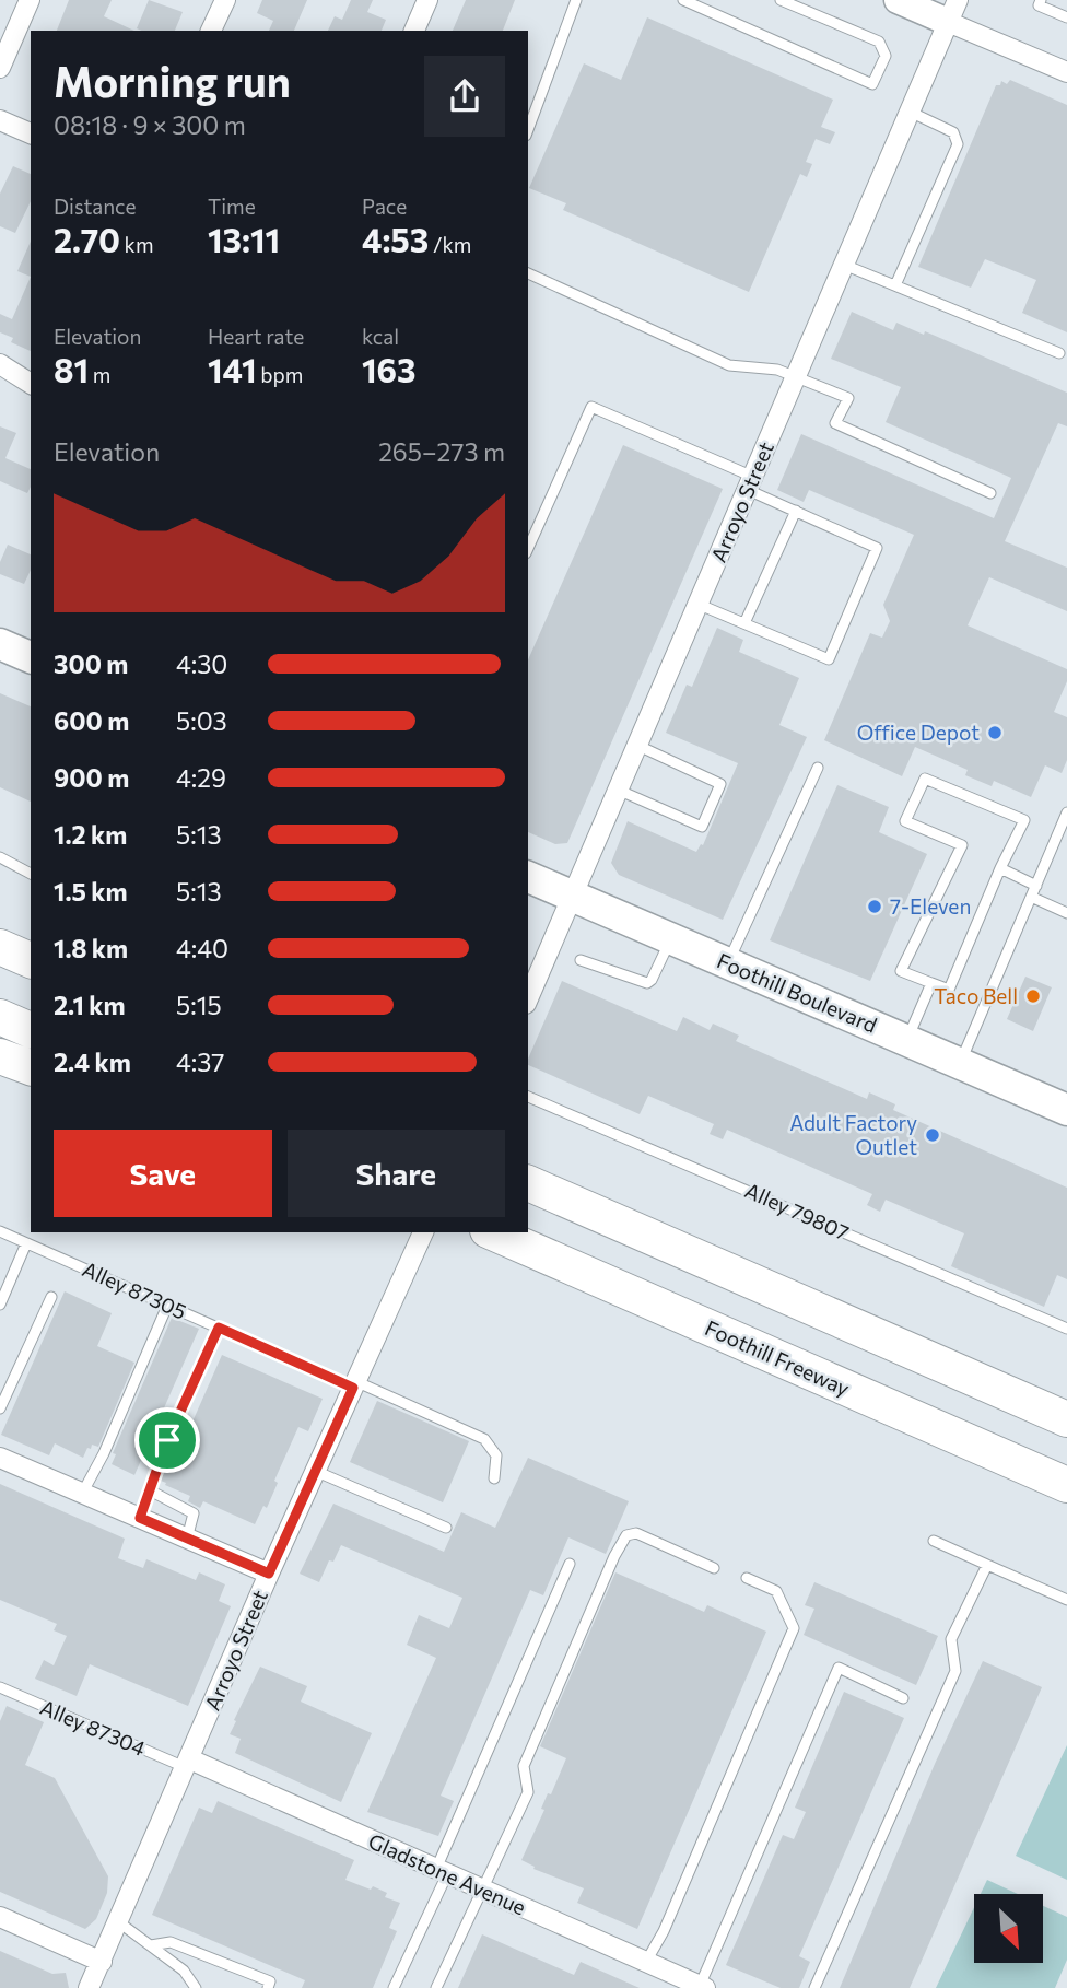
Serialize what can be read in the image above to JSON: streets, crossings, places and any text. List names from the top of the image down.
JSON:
{
  "streets": {
    "highway": ["Foothill Freeway"],
    "main road": ["Foothill Boulevard"],
    "street": ["Arroyo Street", "Gladstone Avenue"],
    "lane": ["Alley 79807", "Alley 87305", "Alley 87304"]
  },
  "crossings": [
    ["Arroyo Street", "Foothill Boulevard"],
    ["Arroyo Street", "Alley 87305"],
    ["Arroyo Street", "Alley 87304"],
    ["Arroyo Street", "Gladstone Avenue"],
    ["Alley 87304", "Gladstone Avenue"]
  ],
  "places": [
    "Office Depot",
    "7-Eleven",
    "Taco Bell",
    "Adult Factory Outlet"
  ],
  "north": "bottom right",
  "page": {
    "heading": ["Morning run", "08:18 · 9 × 300 m"],
    "stats": [
      ["Distance", "2.70 km"],
      ["Time", "13:11"],
      ["Pace", "4:53 /km"],
      ["Elevation", "81 m"],
      ["Heart rate", "141 bpm"],
      ["kcal", "163"]
    ],
    "chart": ["Elevation", "265–273 m"],
    "list": [
      {
        "name": "300 m",
        "note": "4:30"
      },
      {
        "name": "600 m",
        "note": "5:03"
      },
      {
        "name": "900 m",
        "note": "4:29"
      },
      {
        "name": "1.2 km",
        "note": "5:13"
      },
      {
        "name": "1.5 km",
        "note": "5:13"
      },
      {
        "name": "1.8 km",
        "note": "4:40"
      },
      {
        "name": "2.1 km",
        "note": "5:15"
      },
      {
        "name": "2.4 km",
        "note": "4:37"
      }
    ],
    "buttons": ["Save", "Share"]
  }
}
